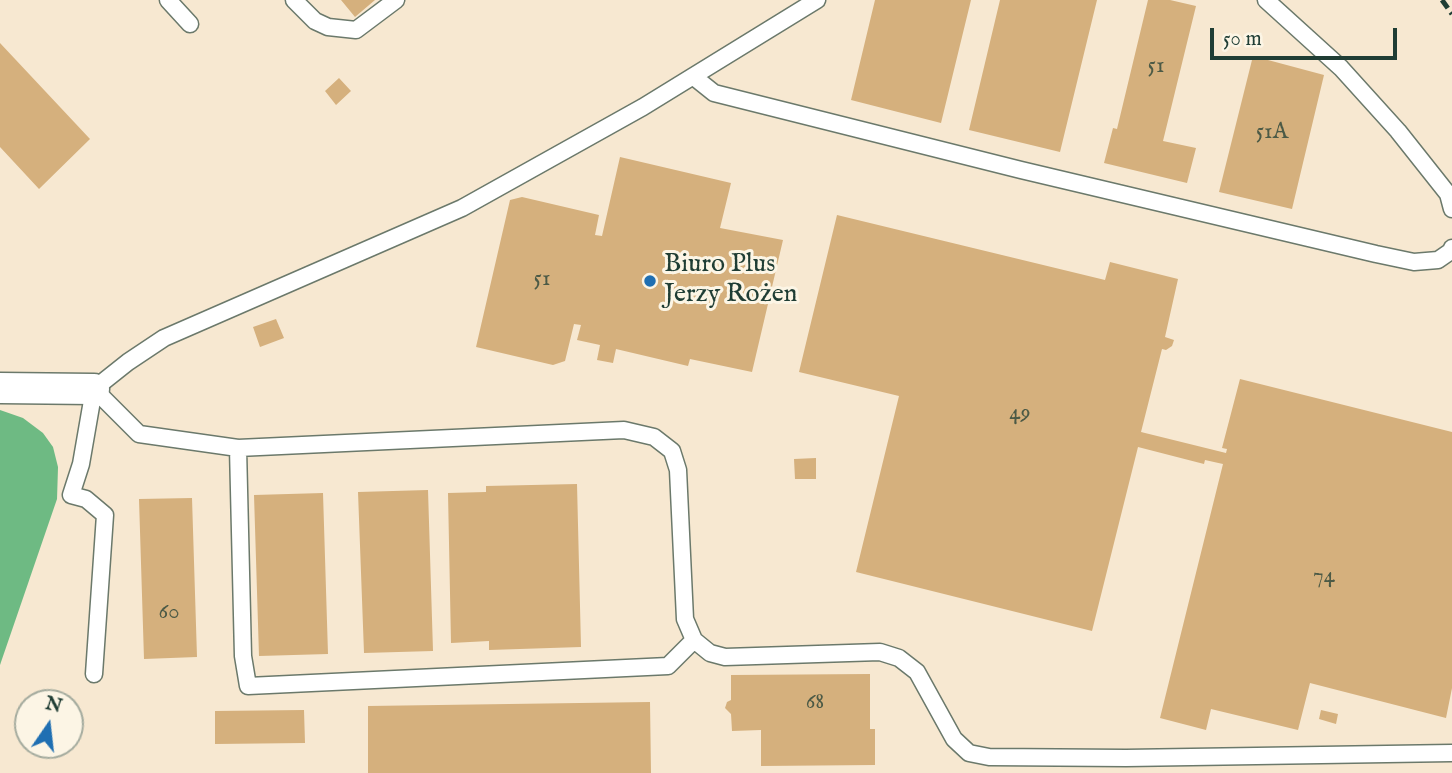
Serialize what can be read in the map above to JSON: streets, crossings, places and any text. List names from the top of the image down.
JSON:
{
  "places": ["Biuro Plus Jerzy Rożen"],
  "house_numbers": [
    "51",
    "51A",
    "51",
    "49",
    "74",
    "60",
    "68"
  ],
  "scale_bar": "50 m",
  "north": "top"
}
